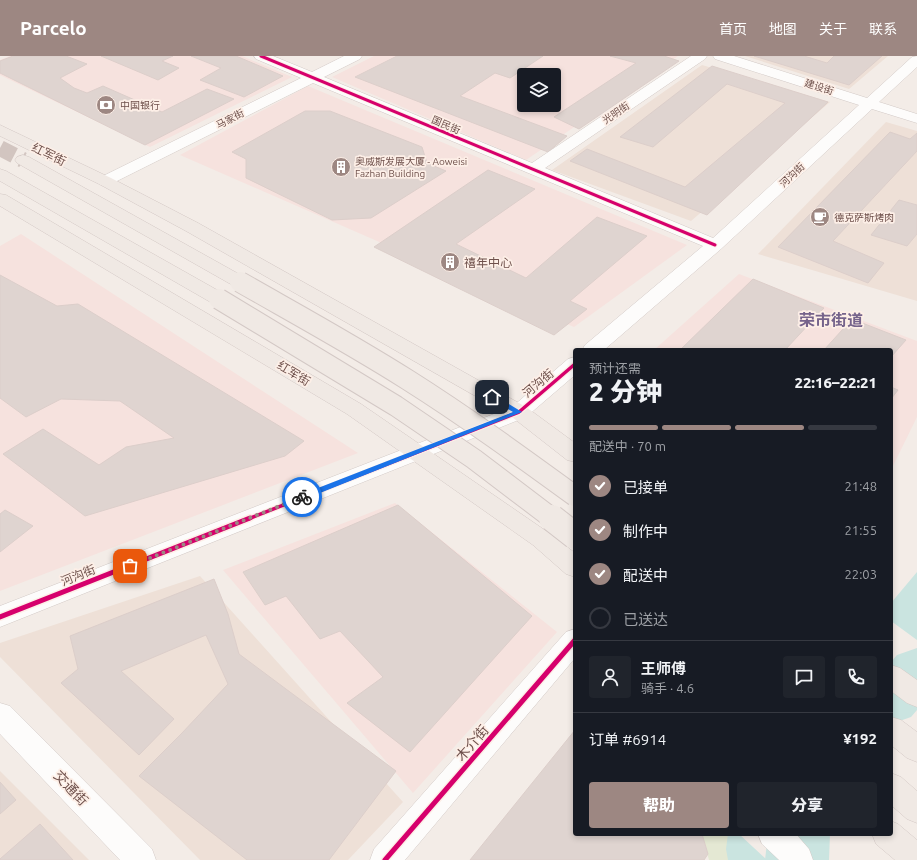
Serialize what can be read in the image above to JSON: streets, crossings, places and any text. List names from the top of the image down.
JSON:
{
  "streets": {
    "main road": ["红军街"],
    "street": [
      "建设街",
      "光明街",
      "马家街",
      "国民街",
      "河沟街",
      "木介街",
      "交通街"
    ]
  },
  "crossings": [
    ["建设街", "河沟街"],
    ["光明街", "国民街"],
    ["马家街", "国民街"],
    ["马家街", "红军街"],
    ["国民街", "河沟街"],
    ["红军街", "河沟街"]
  ],
  "districts": ["荣市街道"],
  "places": {
    "bank": ["中国银行"],
    "building": ["奥威斯发展大厦 - Aoweisi Fazhan Building", "禧年中心"],
    "cafe": ["德克萨斯烤肉"]
  },
  "page": {
    "header": "Parcelo",
    "nav": [
      "首页",
      "地图",
      "关于",
      "联系"
    ],
    "heading": ["2 分钟", "预计还需", "22:16–22:21"],
    "panel": [
      "王师傅",
      "骑手 · 4.6",
      "订单 #6914",
      "¥192"
    ],
    "bar": "配送中 · 70 m",
    "list": [
      ["已接单", "21:48"],
      ["制作中", "21:55"],
      ["配送中", "22:03"],
      "已送达"
    ],
    "buttons": ["帮助", "分享"]
  }
}
